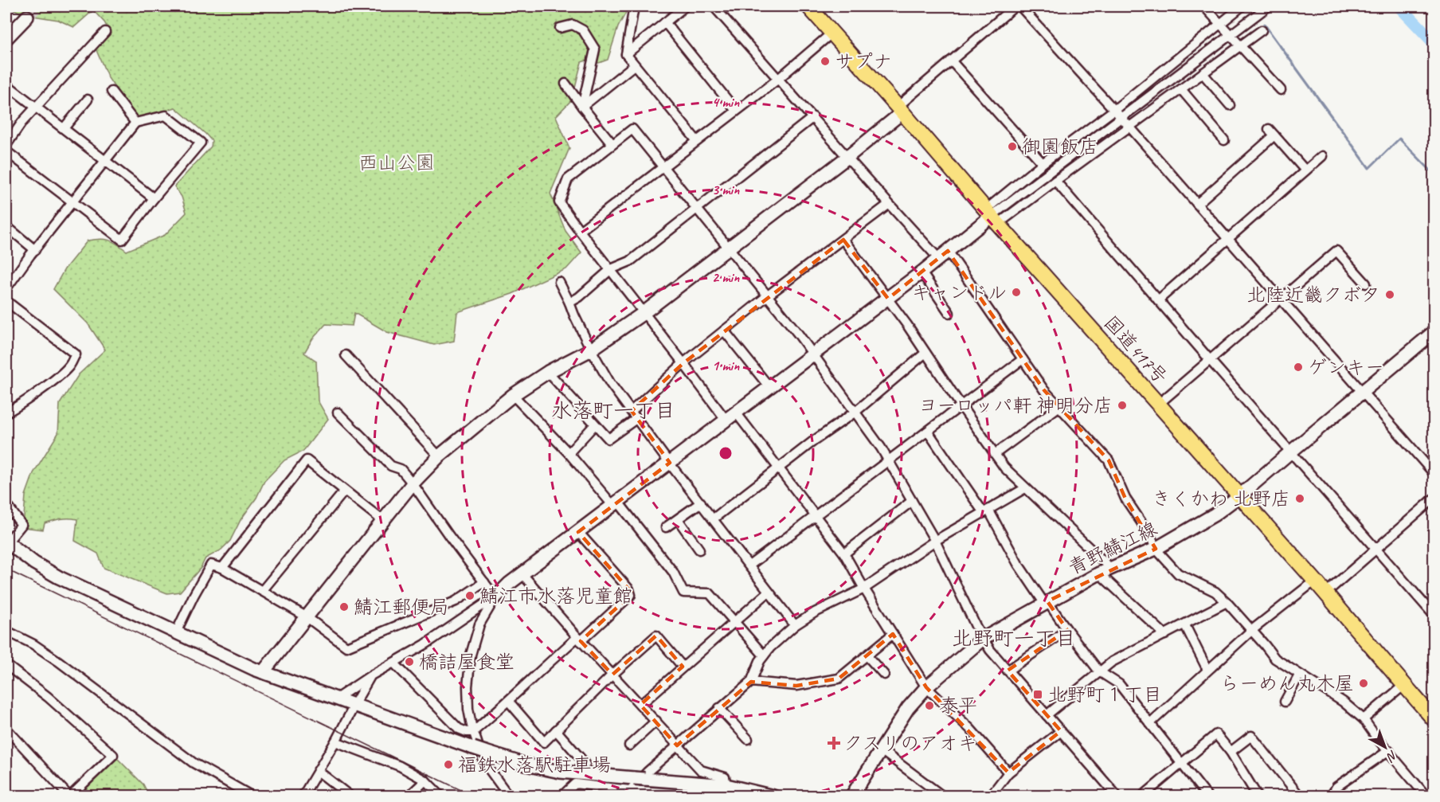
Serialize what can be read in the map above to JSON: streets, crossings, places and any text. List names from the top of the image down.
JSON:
{
  "streets": {
    "highway": ["国道417号"],
    "street": ["青野鯖江線"]
  },
  "crossings": [
    ["国道417号", "青野鯖江線"]
  ],
  "districts": ["水落町一丁目", "北野町一丁目"],
  "parks": ["西山公園"],
  "places": {
    "other": [
      "サプナ",
      "御園飯店",
      "キャンドル",
      "北陸近畿クボタ",
      "ゲンキー",
      "ヨーロッパ軒 神明分店",
      "きくかわ 北野店",
      "鯖江市水落児童館",
      "鯖江郵便局",
      "橋詰屋食堂",
      "らーめん丸木屋",
      "泰平",
      "福鉄水落駅駐車場"
    ],
    "transit": ["北野町１丁目"],
    "health": ["クスリのアオキ"]
  },
  "north": "bottom right",
  "rings": [
    "4 min",
    "3 min",
    "2 min",
    "1 min"
  ]
}
